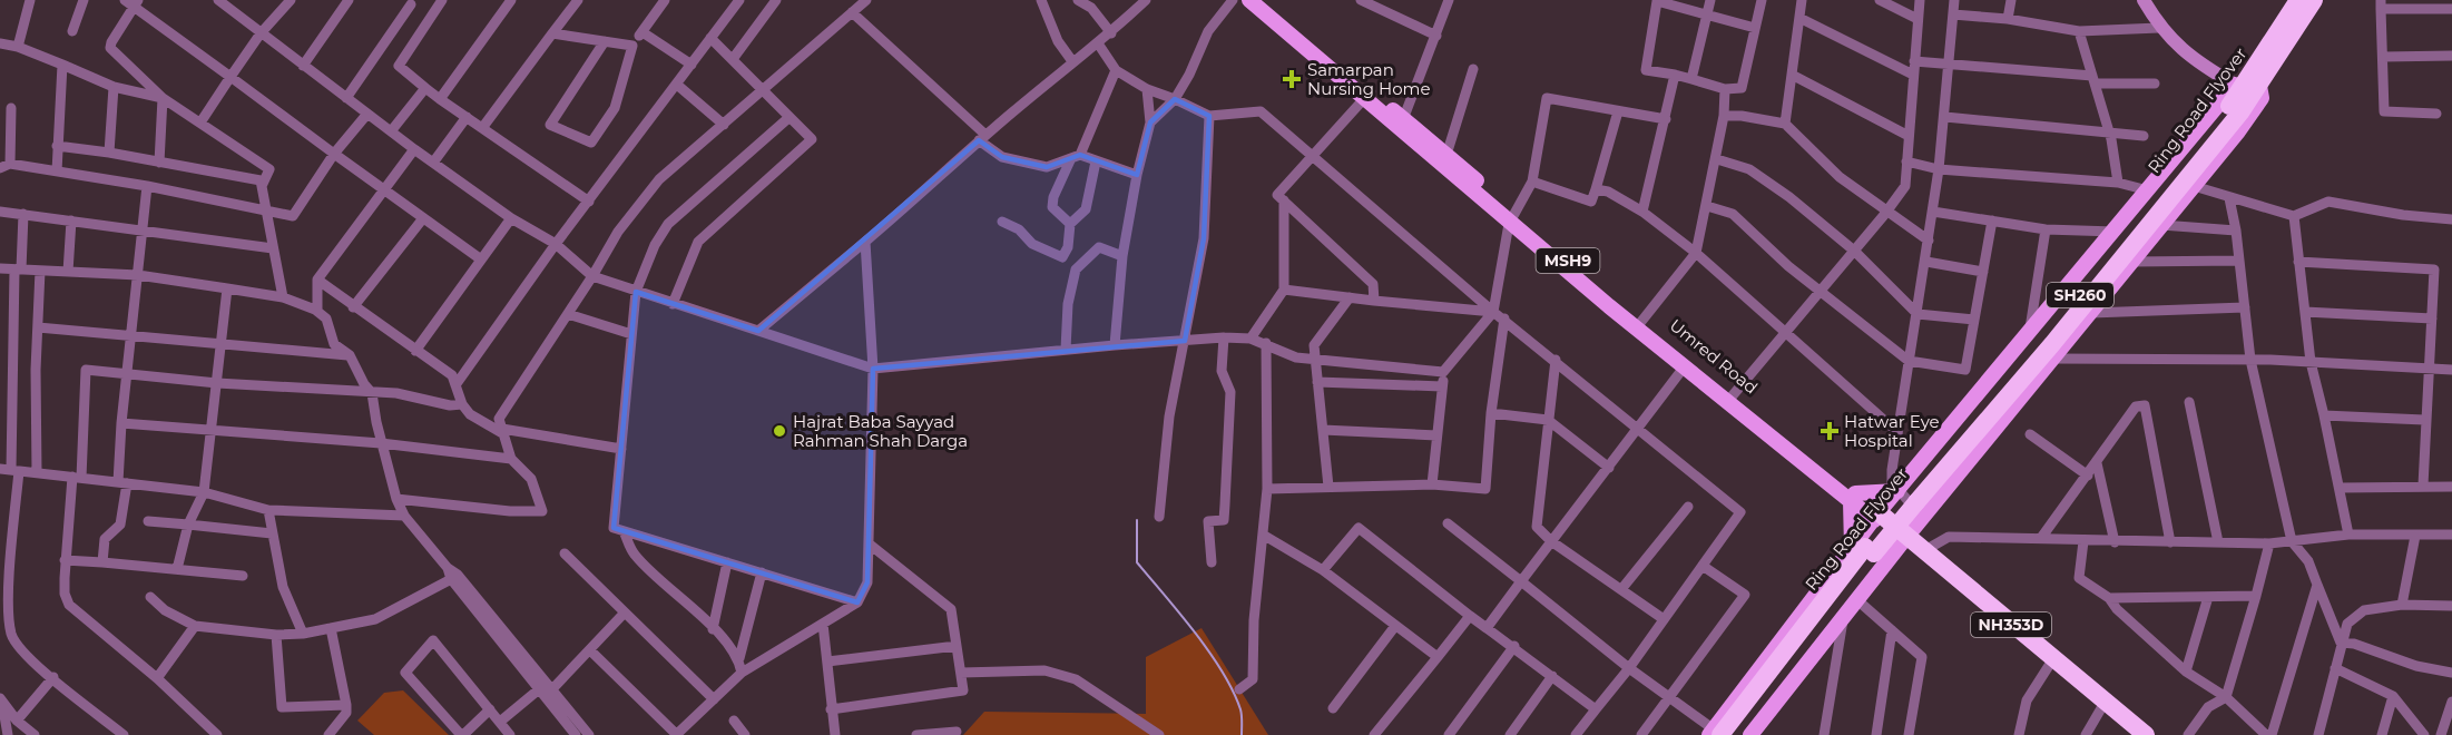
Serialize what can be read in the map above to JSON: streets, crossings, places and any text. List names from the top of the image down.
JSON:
{
  "streets": {
    "highway": ["Ring Road Flyover", "SH260", "NH353D"],
    "main road": ["MSH9", "Umred Road"]
  },
  "crossings": [
    ["Ring Road Flyover", "SH260"],
    ["Umred Road", "NH353D"]
  ],
  "places": {
    "health": ["Samarpan Nursing Home", "Hatwar Eye Hospital"],
    "other": ["Hajrat Baba Sayyad Rahman Shah Darga"]
  }
}
